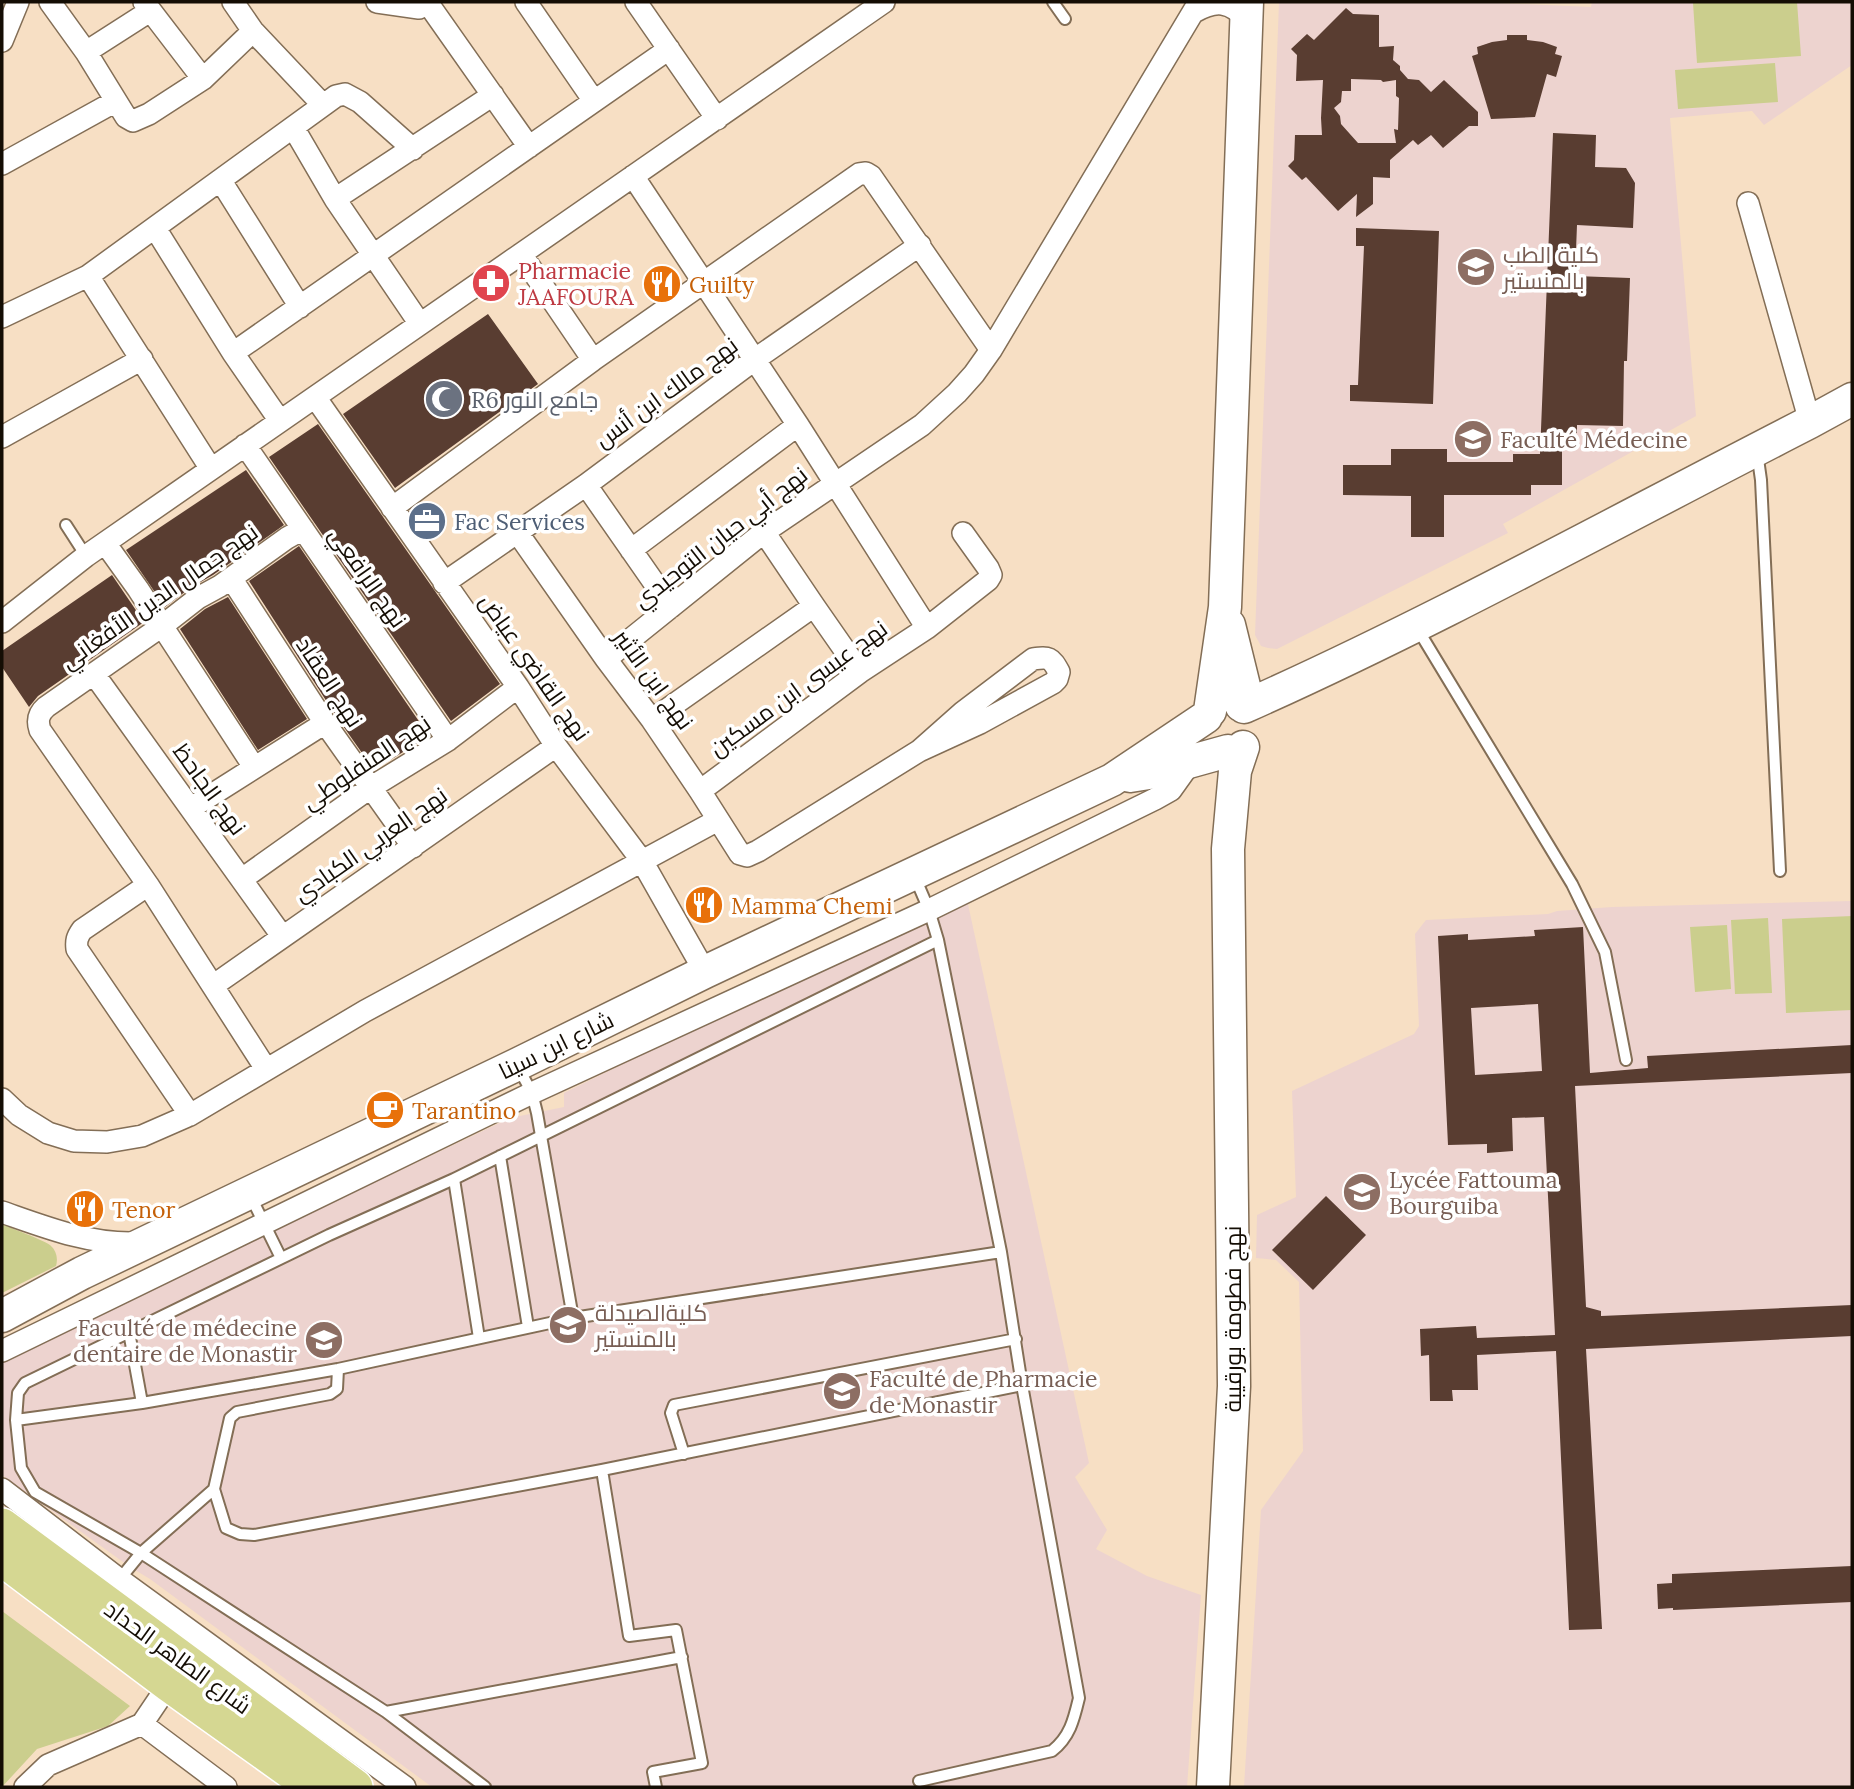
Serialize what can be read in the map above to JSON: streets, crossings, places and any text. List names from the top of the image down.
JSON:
{
  "streets": {
    "main road": ["شارع ابن سينا", "نهج فطومة بورقيبة", "شارع الطاهر الحداد"],
    "street": [
      "نهج مالك ابن أنس",
      "نهج أبي حيان التوحيدي",
      "نهج الرافعي",
      "نهج جمال الدين الأفغاني",
      "نهج القاضي عياض",
      "نهج ابن الأثير",
      "نهج العقاد",
      "نهج عيسى ابن مسكين",
      "نهج المنفلوطي",
      "نهج الجاحظ",
      "نهج العربي الكبادي"
    ]
  },
  "crossings": [
    ["نهج مالك ابن أنس", "نهج القاضي عياض"],
    ["نهج مالك ابن أنس", "نهج ابن الأثير"],
    ["نهج أبي حيان التوحيدي", "نهج ابن الأثير"],
    ["نهج الرافعي", "نهج جمال الدين الأفغاني"],
    ["نهج الرافعي", "نهج المنفلوطي"],
    ["نهج جمال الدين الأفغاني", "نهج العقاد"],
    ["نهج جمال الدين الأفغاني", "نهج الجاحظ"],
    ["نهج القاضي عياض", "نهج المنفلوطي"],
    ["نهج القاضي عياض", "نهج العربي الكبادي"],
    ["نهج القاضي عياض", "شارع ابن سينا"],
    ["نهج ابن الأثير", "نهج عيسى ابن مسكين"],
    ["نهج العقاد", "نهج المنفلوطي"],
    ["نهج العقاد", "نهج العربي الكبادي"],
    ["نهج المنفلوطي", "نهج الجاحظ"],
    ["نهج الجاحظ", "نهج العربي الكبادي"]
  ],
  "places": {
    "school or university": [
      "كلية الطب بالمنستير",
      "Faculté Médecine",
      "Lycée Fattouma Bourguiba",
      "كليةالصيدلة بالمنستير",
      "Faculté de médecine dentaire de Monastir",
      "Faculté de Pharmacie de Monastir"
    ],
    "pharmacy": ["Pharmacie JAAFOURA"],
    "restaurant": ["Guilty", "Mamma Chemi", "Tenor"],
    "mosque": ["R6 جامع النور"],
    "office": ["Fac Services"],
    "cafe": ["Tarantino"]
  }
}
